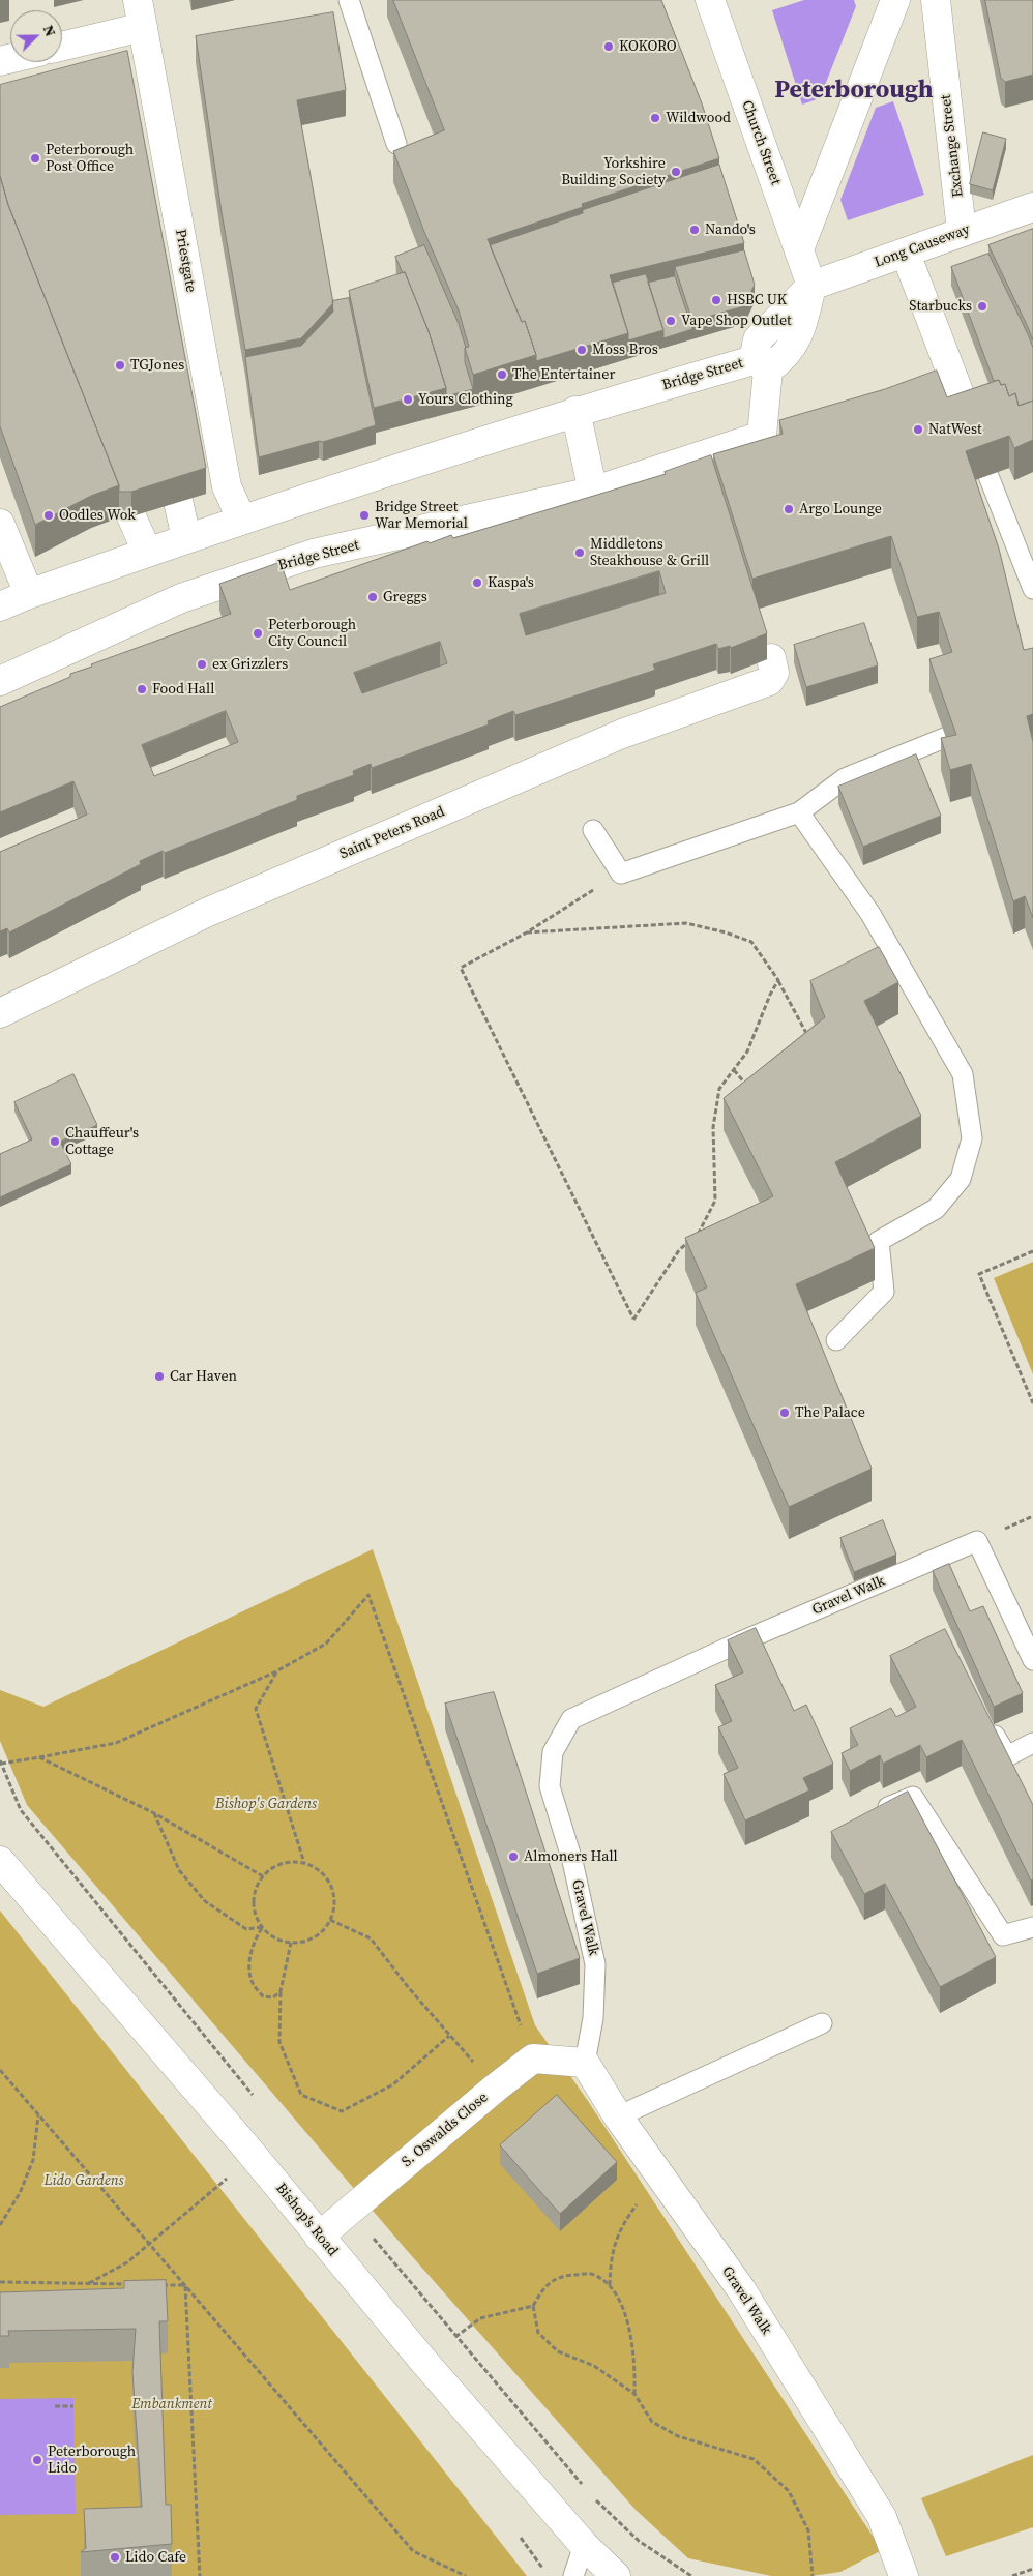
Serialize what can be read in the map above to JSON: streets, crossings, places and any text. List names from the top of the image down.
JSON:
{
  "streets": {
    "street": [
      "Church Street",
      "Exchange Street",
      "Long Causeway",
      "Priestgate",
      "Bridge Street",
      "Saint Peters Road",
      "Gravel Walk",
      "S. Oswalds Close",
      "Bishop's Road"
    ]
  },
  "crossings": [
    ["Church Street", "Long Causeway"],
    ["Church Street", "Bridge Street"],
    ["Exchange Street", "Long Causeway"],
    ["Long Causeway", "Bridge Street"],
    ["Priestgate", "Bridge Street"],
    ["S. Oswalds Close", "Bishop's Road"]
  ],
  "districts": ["Peterborough"],
  "parks": ["Bishop's Gardens", "Lido Gardens", "Embankment"],
  "places": [
    "KOKORO",
    "Wildwood",
    "Peterborough Post Office",
    "Yorkshire Building Society",
    "Nando's",
    "HSBC UK",
    "Starbucks",
    "Vape Shop Outlet",
    "Moss Bros",
    "TGJones",
    "The Entertainer",
    "Yours Clothing",
    "NatWest",
    "Argo Lounge",
    "Oodles Wok",
    "Bridge Street War Memorial",
    "Middletons Steakhouse & Grill",
    "Kaspa's",
    "Greggs",
    "Peterborough City Council",
    "ex Grizzlers",
    "Food Hall",
    "Chauffeur's Cottage",
    "Car Haven",
    "The Palace",
    "Almoners Hall",
    "Peterborough Lido",
    "Lido Cafe"
  ],
  "north": "top right"
}
